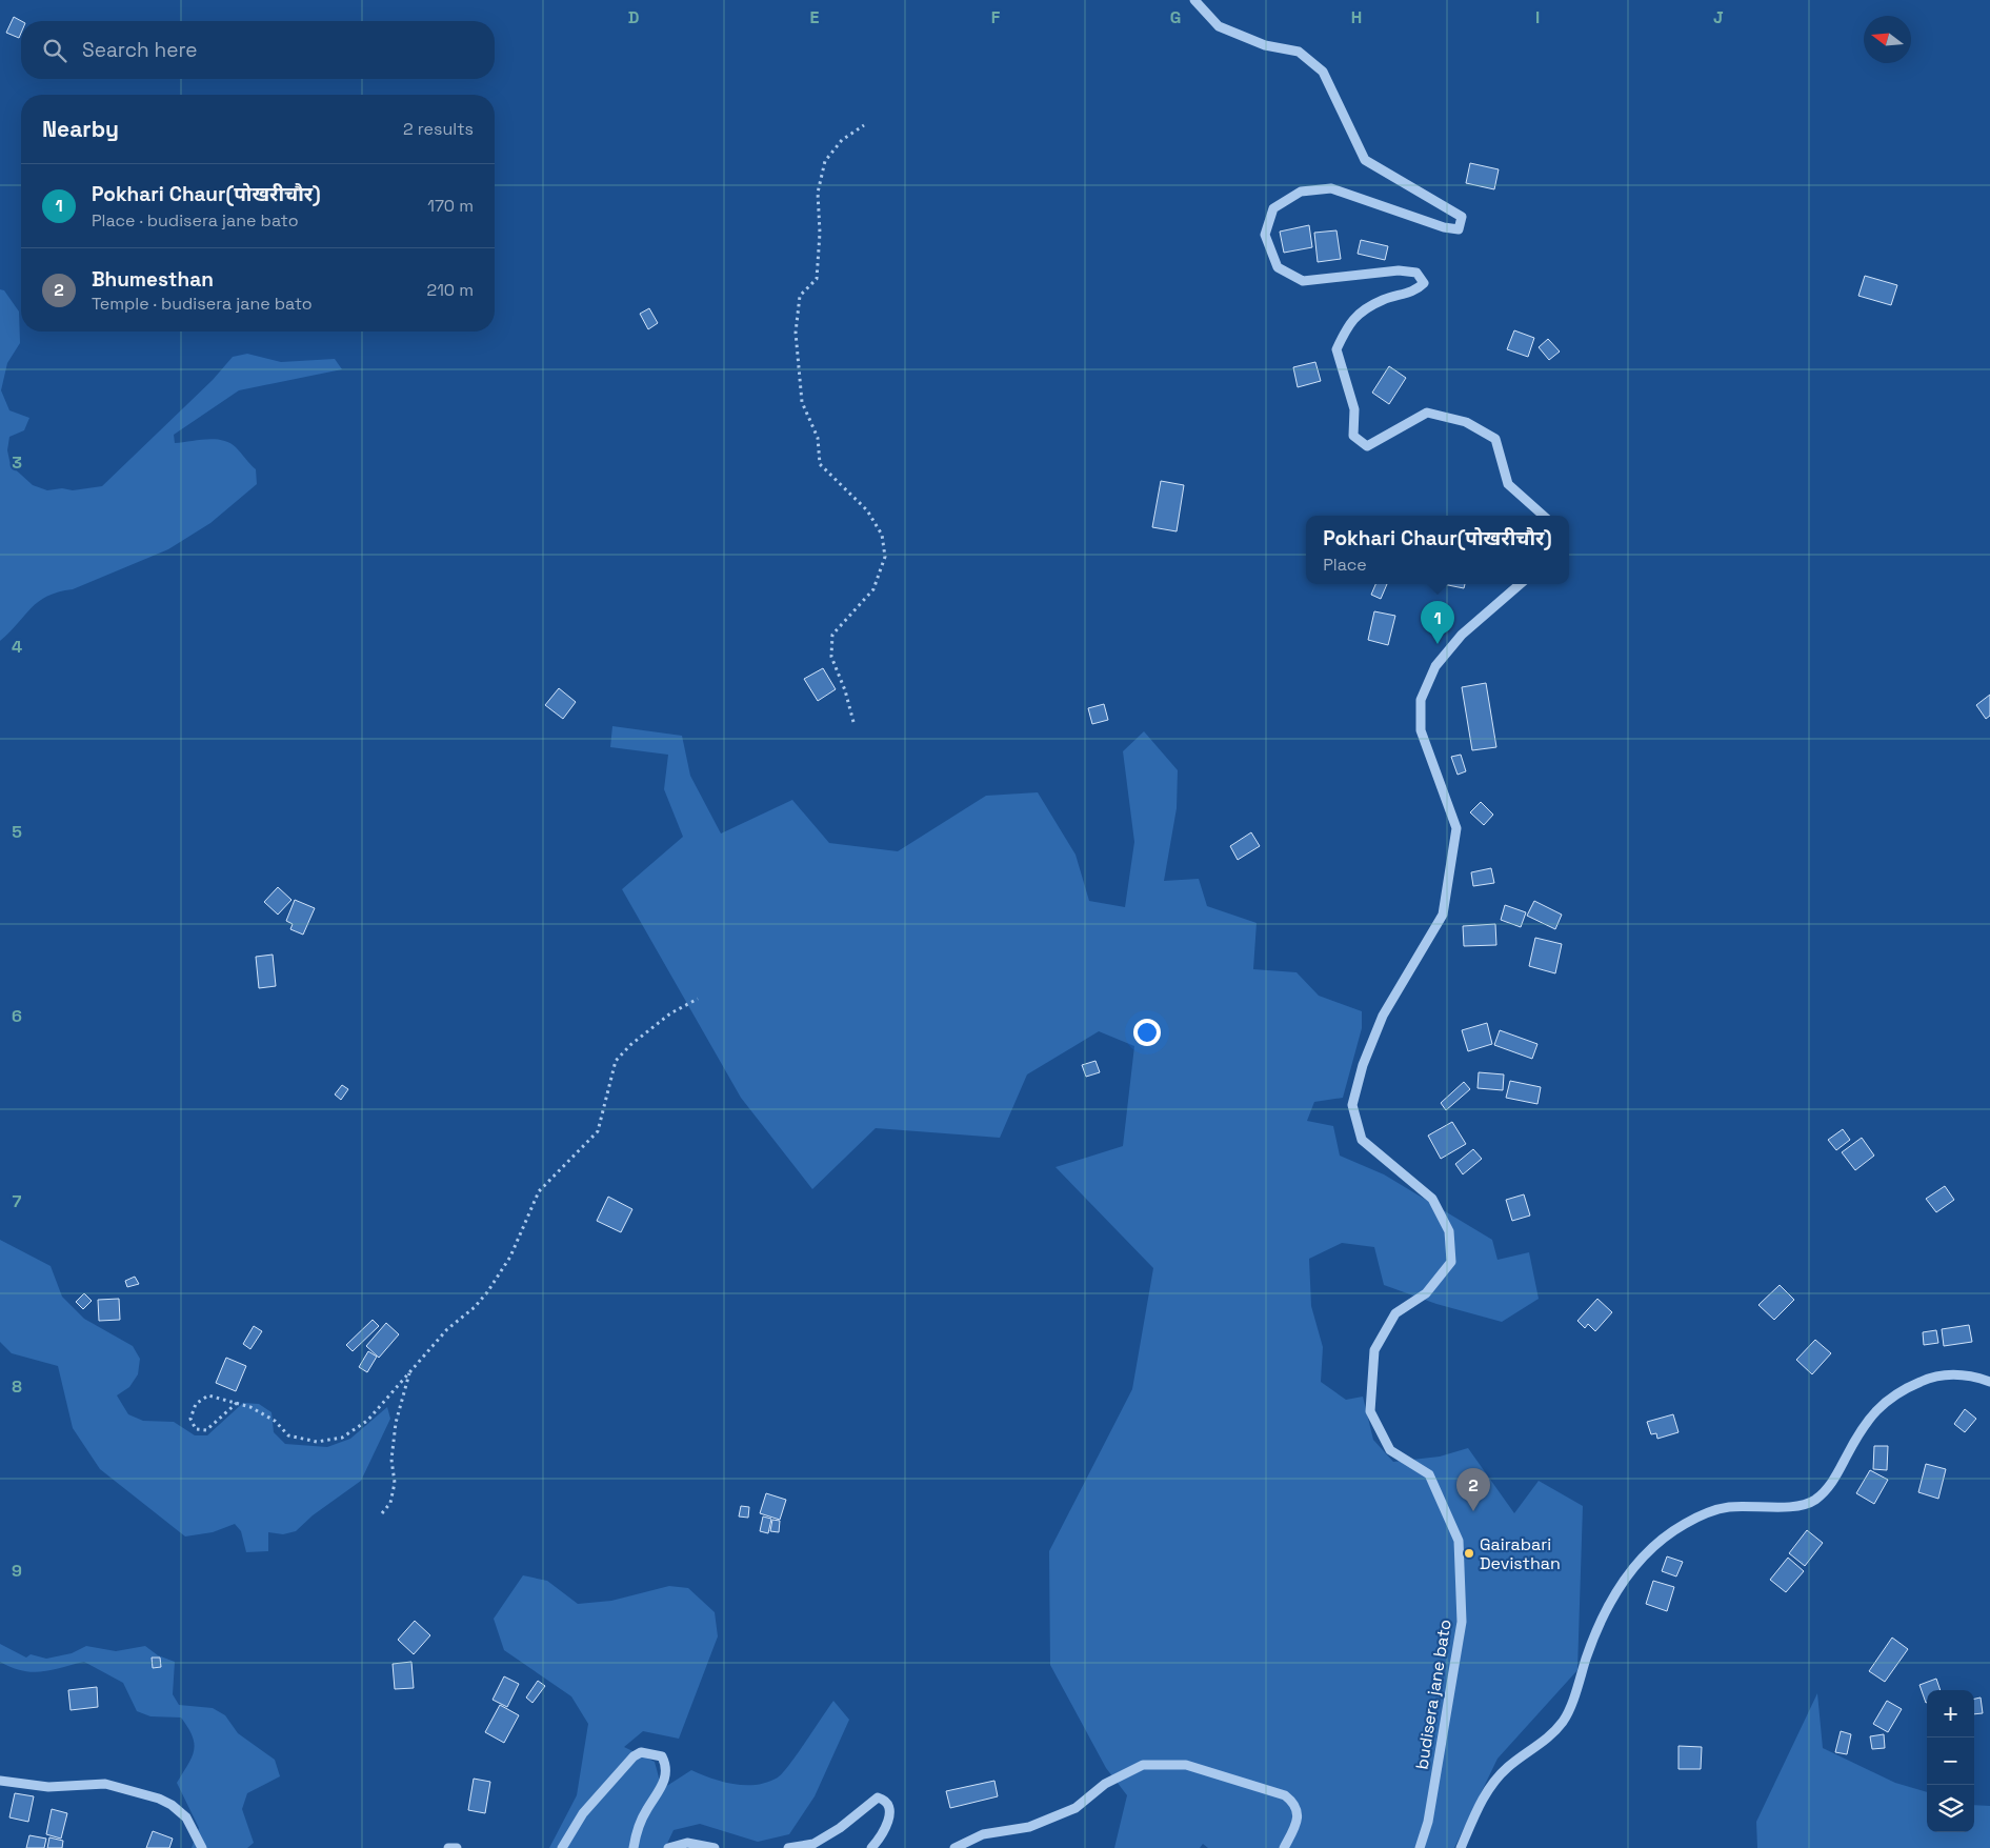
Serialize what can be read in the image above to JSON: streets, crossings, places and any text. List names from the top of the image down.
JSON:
{
  "streets": {
    "street": ["budisera jane bato"]
  },
  "places": ["Gairabari Devisthan"],
  "north": "left",
  "page": {
    "search": "Search here",
    "heading": ["Nearby", "2 results"],
    "list": [
      {
        "mark": "1",
        "name": "Pokhari Chaur(पोखरीचौर)",
        "note": "Place · budisera jane bato",
        "value": "170 m"
      },
      {
        "mark": "2",
        "name": "Bhumesthan",
        "note": "Temple · budisera jane bato",
        "value": "210 m"
      }
    ],
    "popup": ["Pokhari Chaur(पोखरीचौर)", "Place"],
    "pins": ["1", "2"],
    "map_buttons": ["+", "−"]
  },
  "grid": {
    "columns": [
      "D",
      "E",
      "F",
      "G",
      "H",
      "I",
      "J"
    ],
    "rows": [
      "3",
      "4",
      "5",
      "6",
      "7",
      "8",
      "9"
    ]
  }
}
